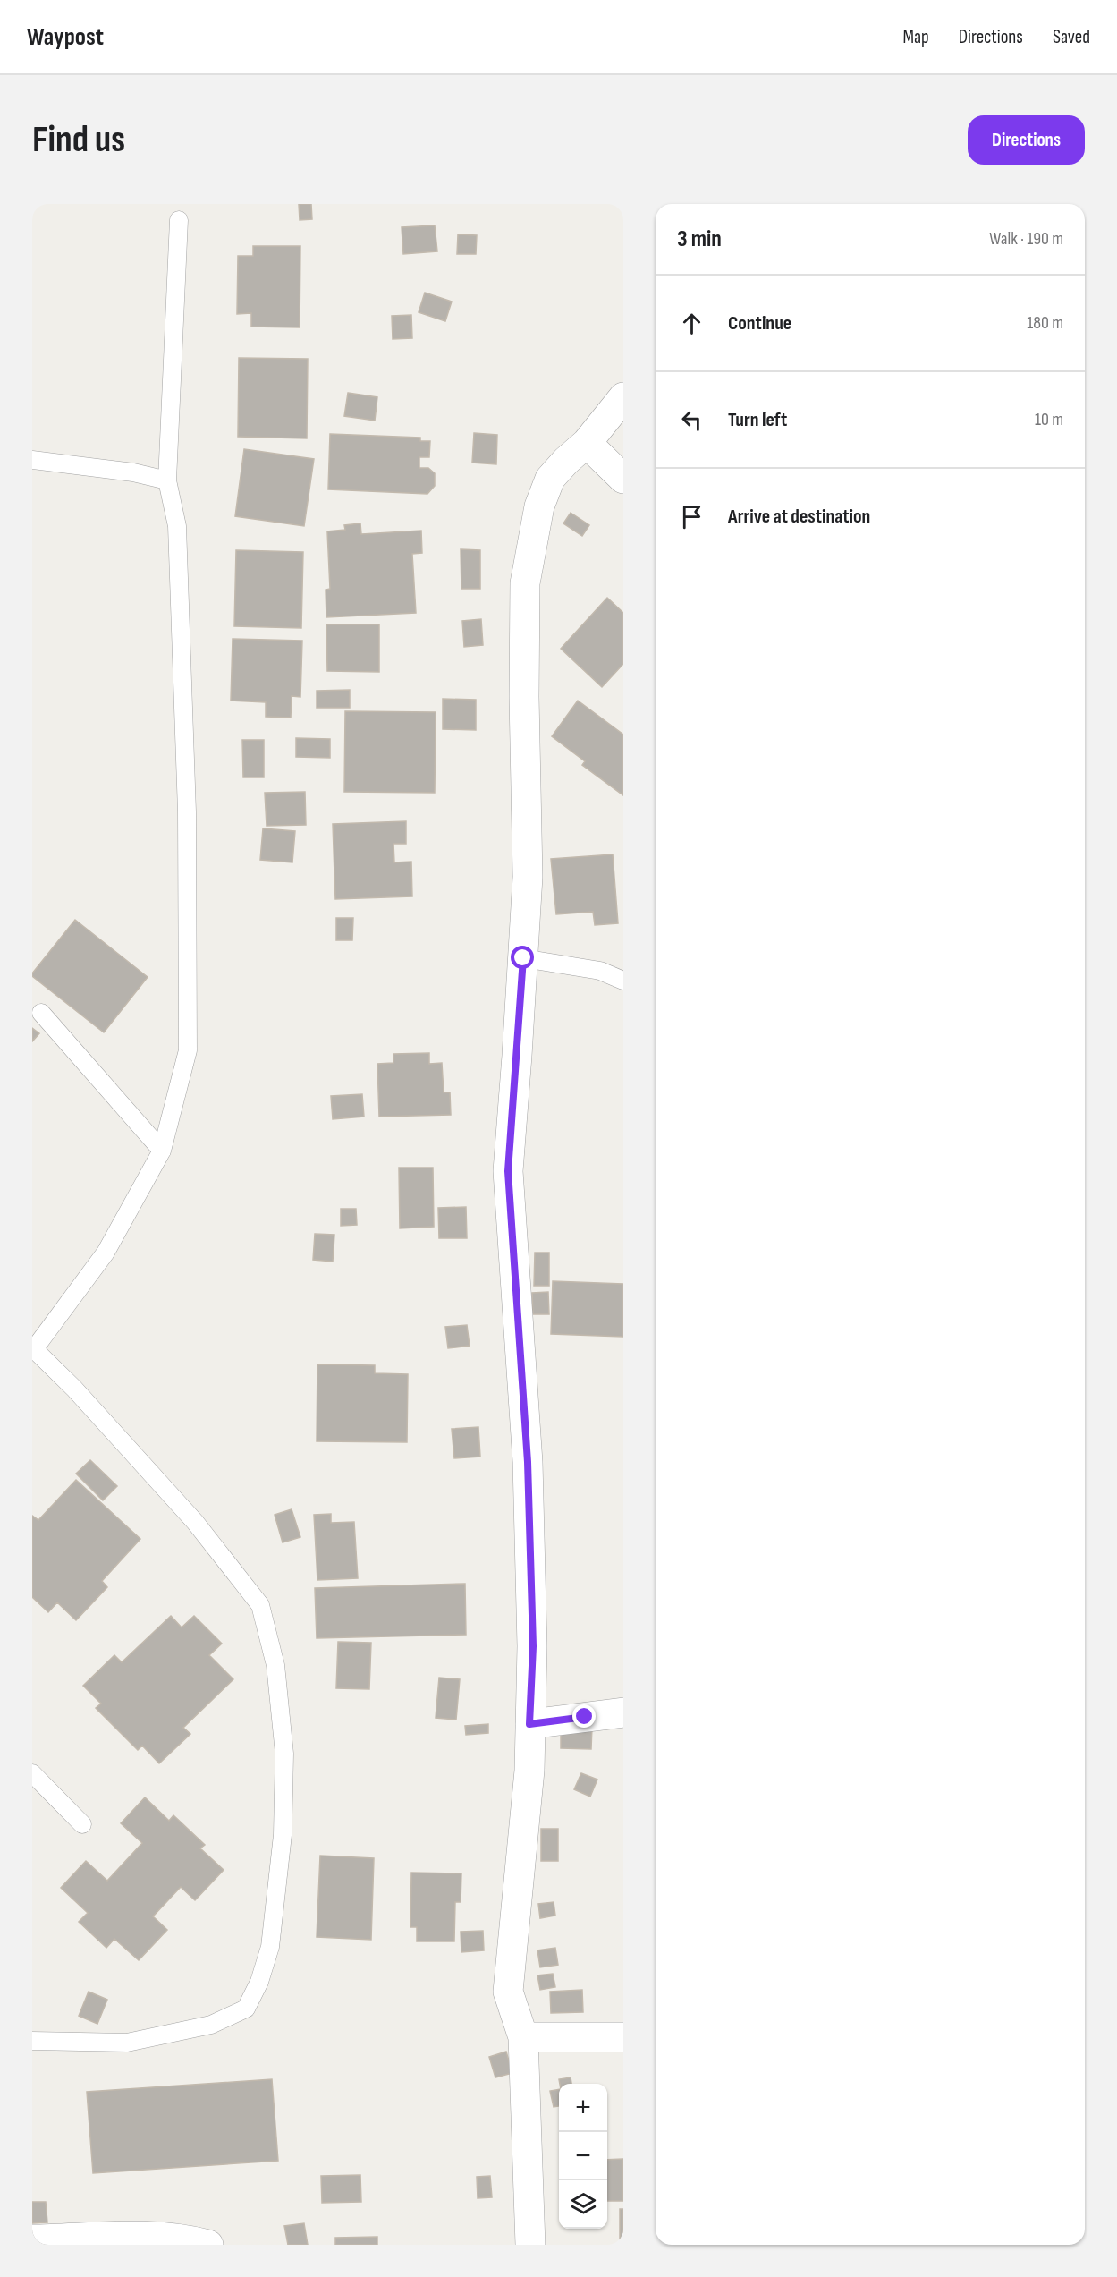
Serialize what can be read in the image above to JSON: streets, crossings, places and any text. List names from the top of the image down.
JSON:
{
  "page": {
    "header": "Waypost",
    "nav": ["Map", "Directions", "Saved"],
    "buttons": "Directions",
    "title": "Find us",
    "heading": ["3 min", "Walk · 190 m"],
    "list": [
      ["Continue", "180 m"],
      ["Turn left", "10 m"],
      "Arrive at destination"
    ],
    "map_buttons": ["+", "−"]
  }
}
